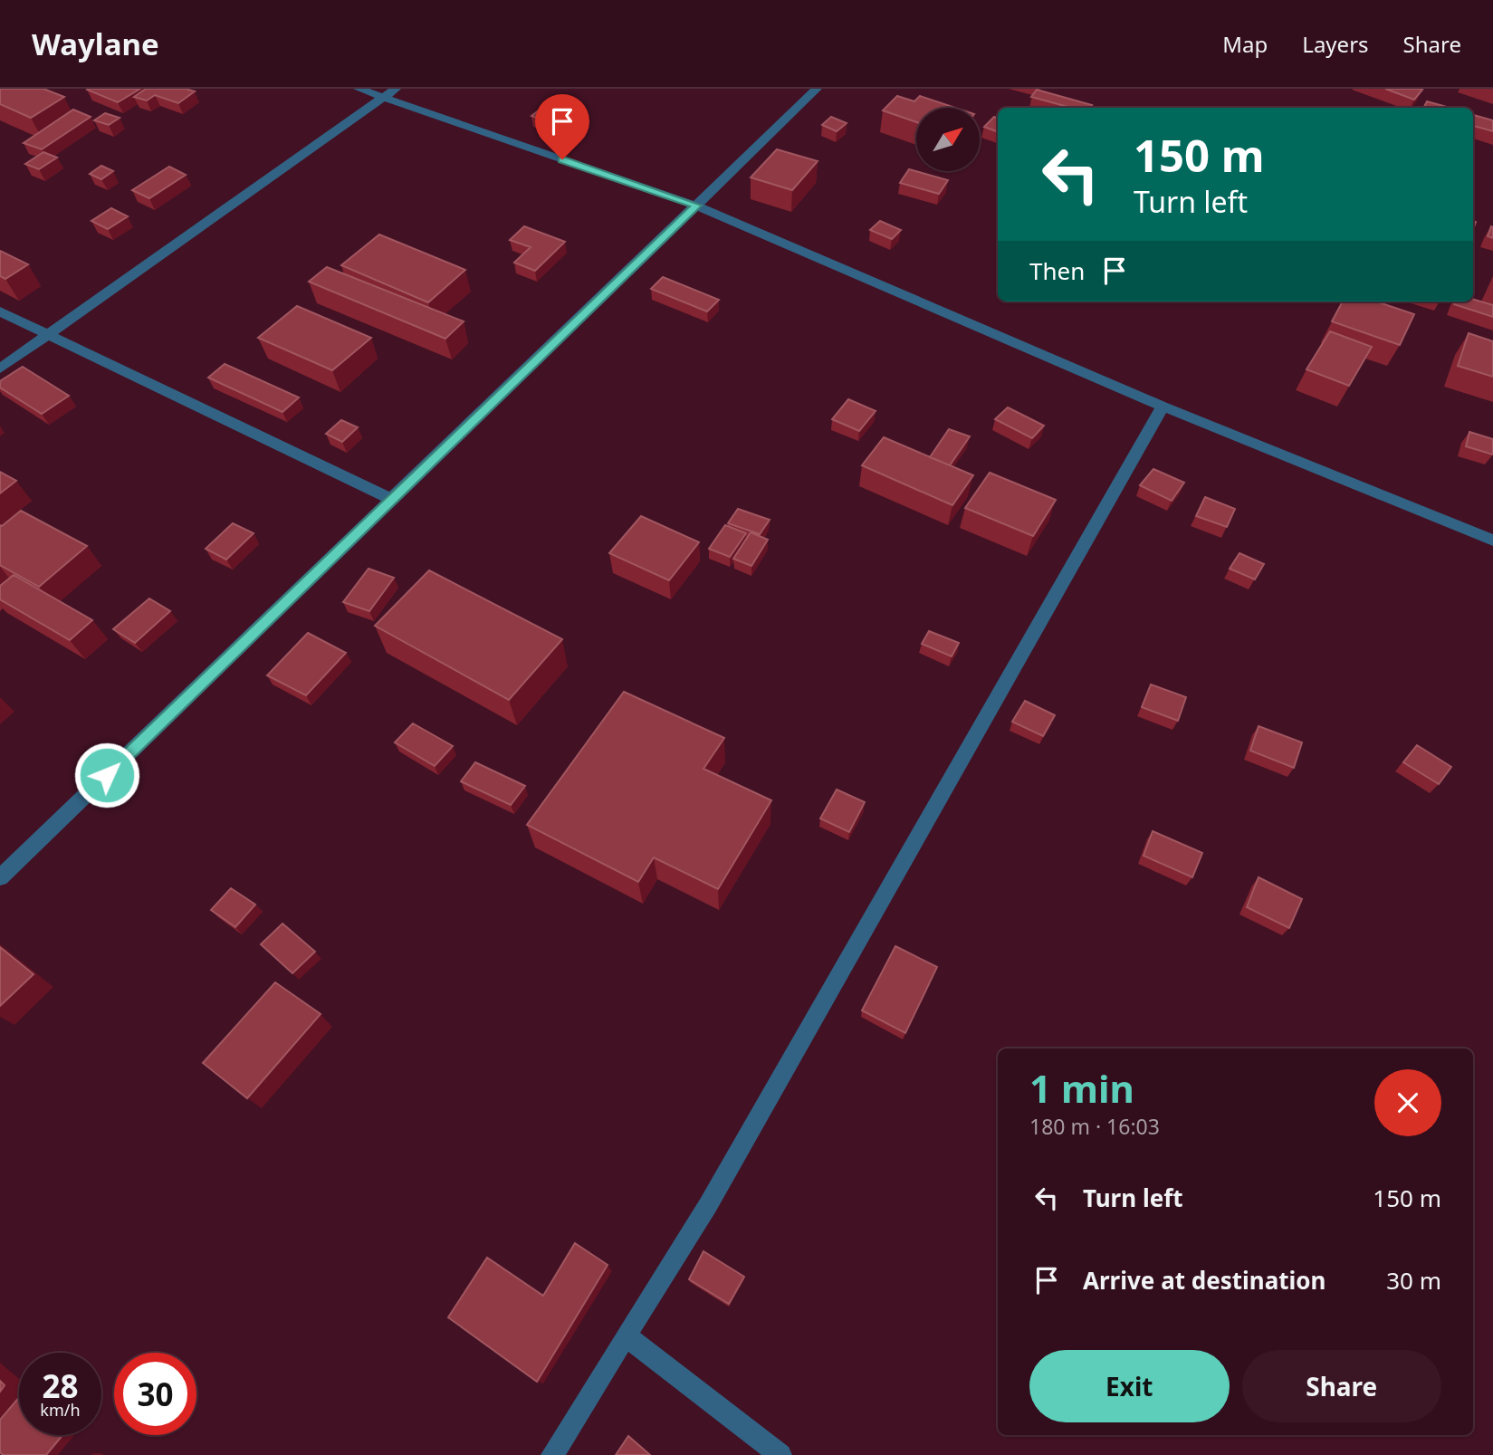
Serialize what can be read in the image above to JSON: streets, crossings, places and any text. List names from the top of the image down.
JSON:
{
  "north": "top right",
  "page": {
    "header": "Waylane",
    "nav": ["Map", "Layers", "Share"],
    "turn": ["150 m", "Turn left"],
    "then": "Then",
    "heading": ["1 min", "180 m · 16:03"],
    "list": [
      {
        "name": "Turn left",
        "value": "150 m"
      },
      {
        "name": "Arrive at destination",
        "value": "30 m"
      }
    ],
    "buttons": ["Exit", "Share"],
    "speed": "28 km/h",
    "limit": "30"
  }
}
